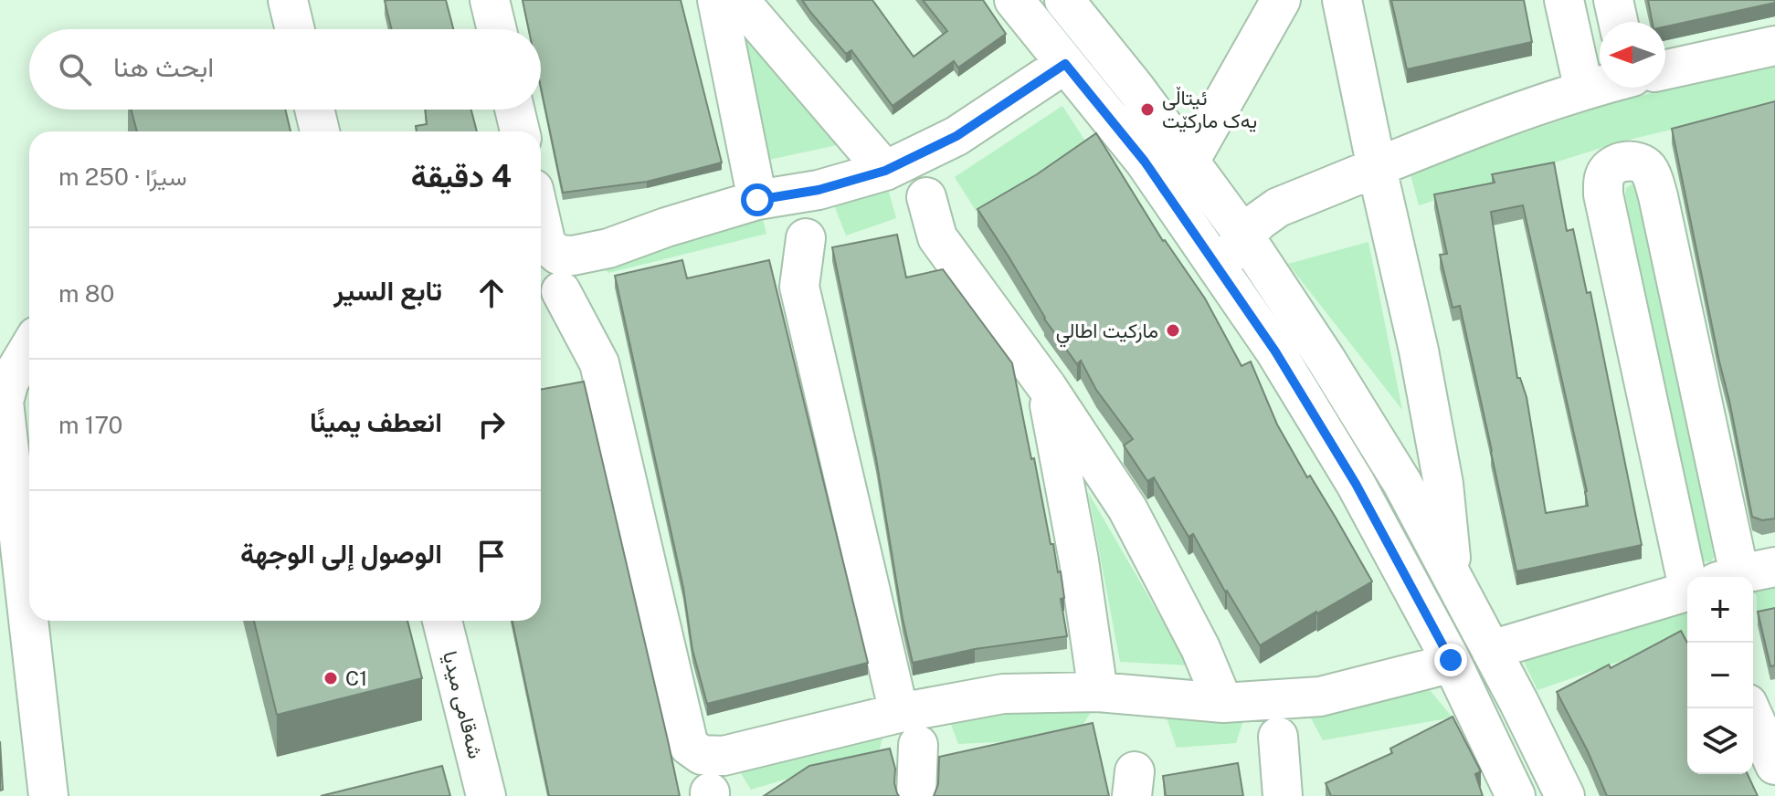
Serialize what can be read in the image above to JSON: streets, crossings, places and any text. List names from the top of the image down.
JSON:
{
  "streets": {
    "street": ["شەقامی میدیا"]
  },
  "places": ["ئیتاڵی یەک مارکێت", "ماركيت اطالي", "C1"],
  "north": "left",
  "page": {
    "search": "ابحث هنا",
    "heading": ["4 دقيقة", "سيرًا · 250 m"],
    "list": [
      ["تابع السير", "80 m"],
      ["انعطف يمينًا", "170 m"],
      "الوصول إلى الوجهة"
    ],
    "map_buttons": ["+", "−"]
  }
}
